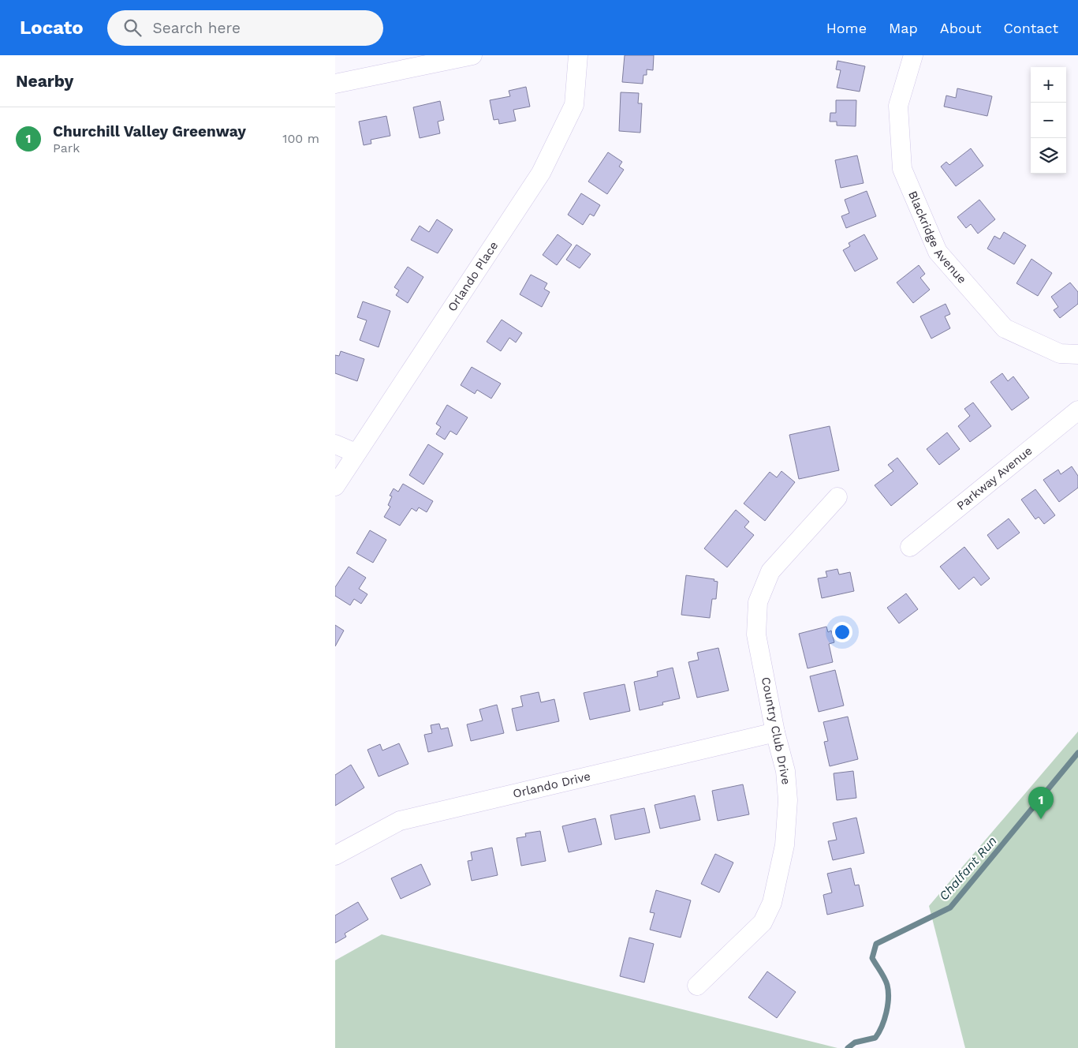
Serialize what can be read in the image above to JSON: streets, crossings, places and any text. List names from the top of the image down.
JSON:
{
  "streets": {
    "street": [
      "Blackridge Avenue",
      "Orlando Place",
      "Parkway Avenue",
      "Country Club Drive",
      "Orlando Drive"
    ]
  },
  "crossings": [
    ["Country Club Drive", "Orlando Drive"]
  ],
  "water": ["Chalfant Run"],
  "page": {
    "header": "Locato",
    "search": "Search here",
    "nav": [
      "Home",
      "Map",
      "About",
      "Contact"
    ],
    "heading": "Nearby",
    "map_buttons": ["+", "−"],
    "list": [
      {
        "mark": "1",
        "name": "Churchill Valley Greenway",
        "note": "Park",
        "value": "100 m"
      }
    ],
    "pins": "1"
  }
}
